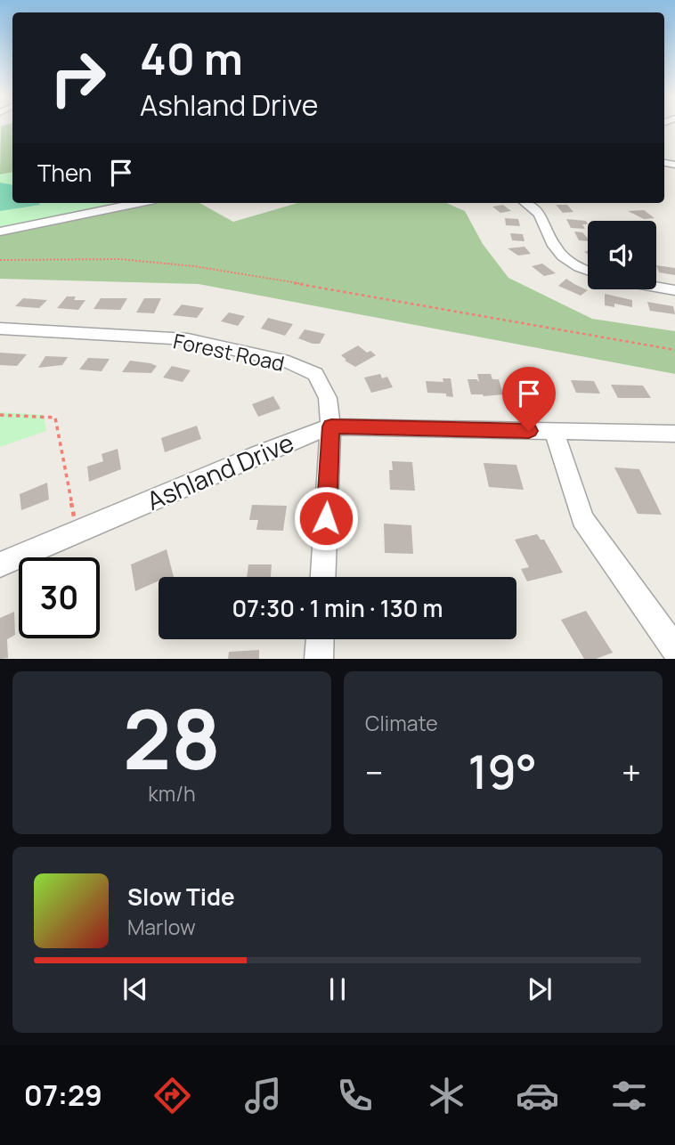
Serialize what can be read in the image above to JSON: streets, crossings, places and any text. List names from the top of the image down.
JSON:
{
  "streets": {
    "street": ["Forest Road", "Ashland Drive"]
  },
  "crossings": [
    ["Forest Road", "Ashland Drive"]
  ],
  "page": {
    "turn": ["40 m", "Ashland Drive"],
    "then": "Then",
    "limit": "30",
    "trip": "07:30 · 1 min · 130 m",
    "tile": [
      ["28", "km/h"],
      "Climate"
    ],
    "heat": ["−", "19°", "+"],
    "song": ["Slow Tide", "Marlow"],
    "tabs": "07:29"
  }
}
